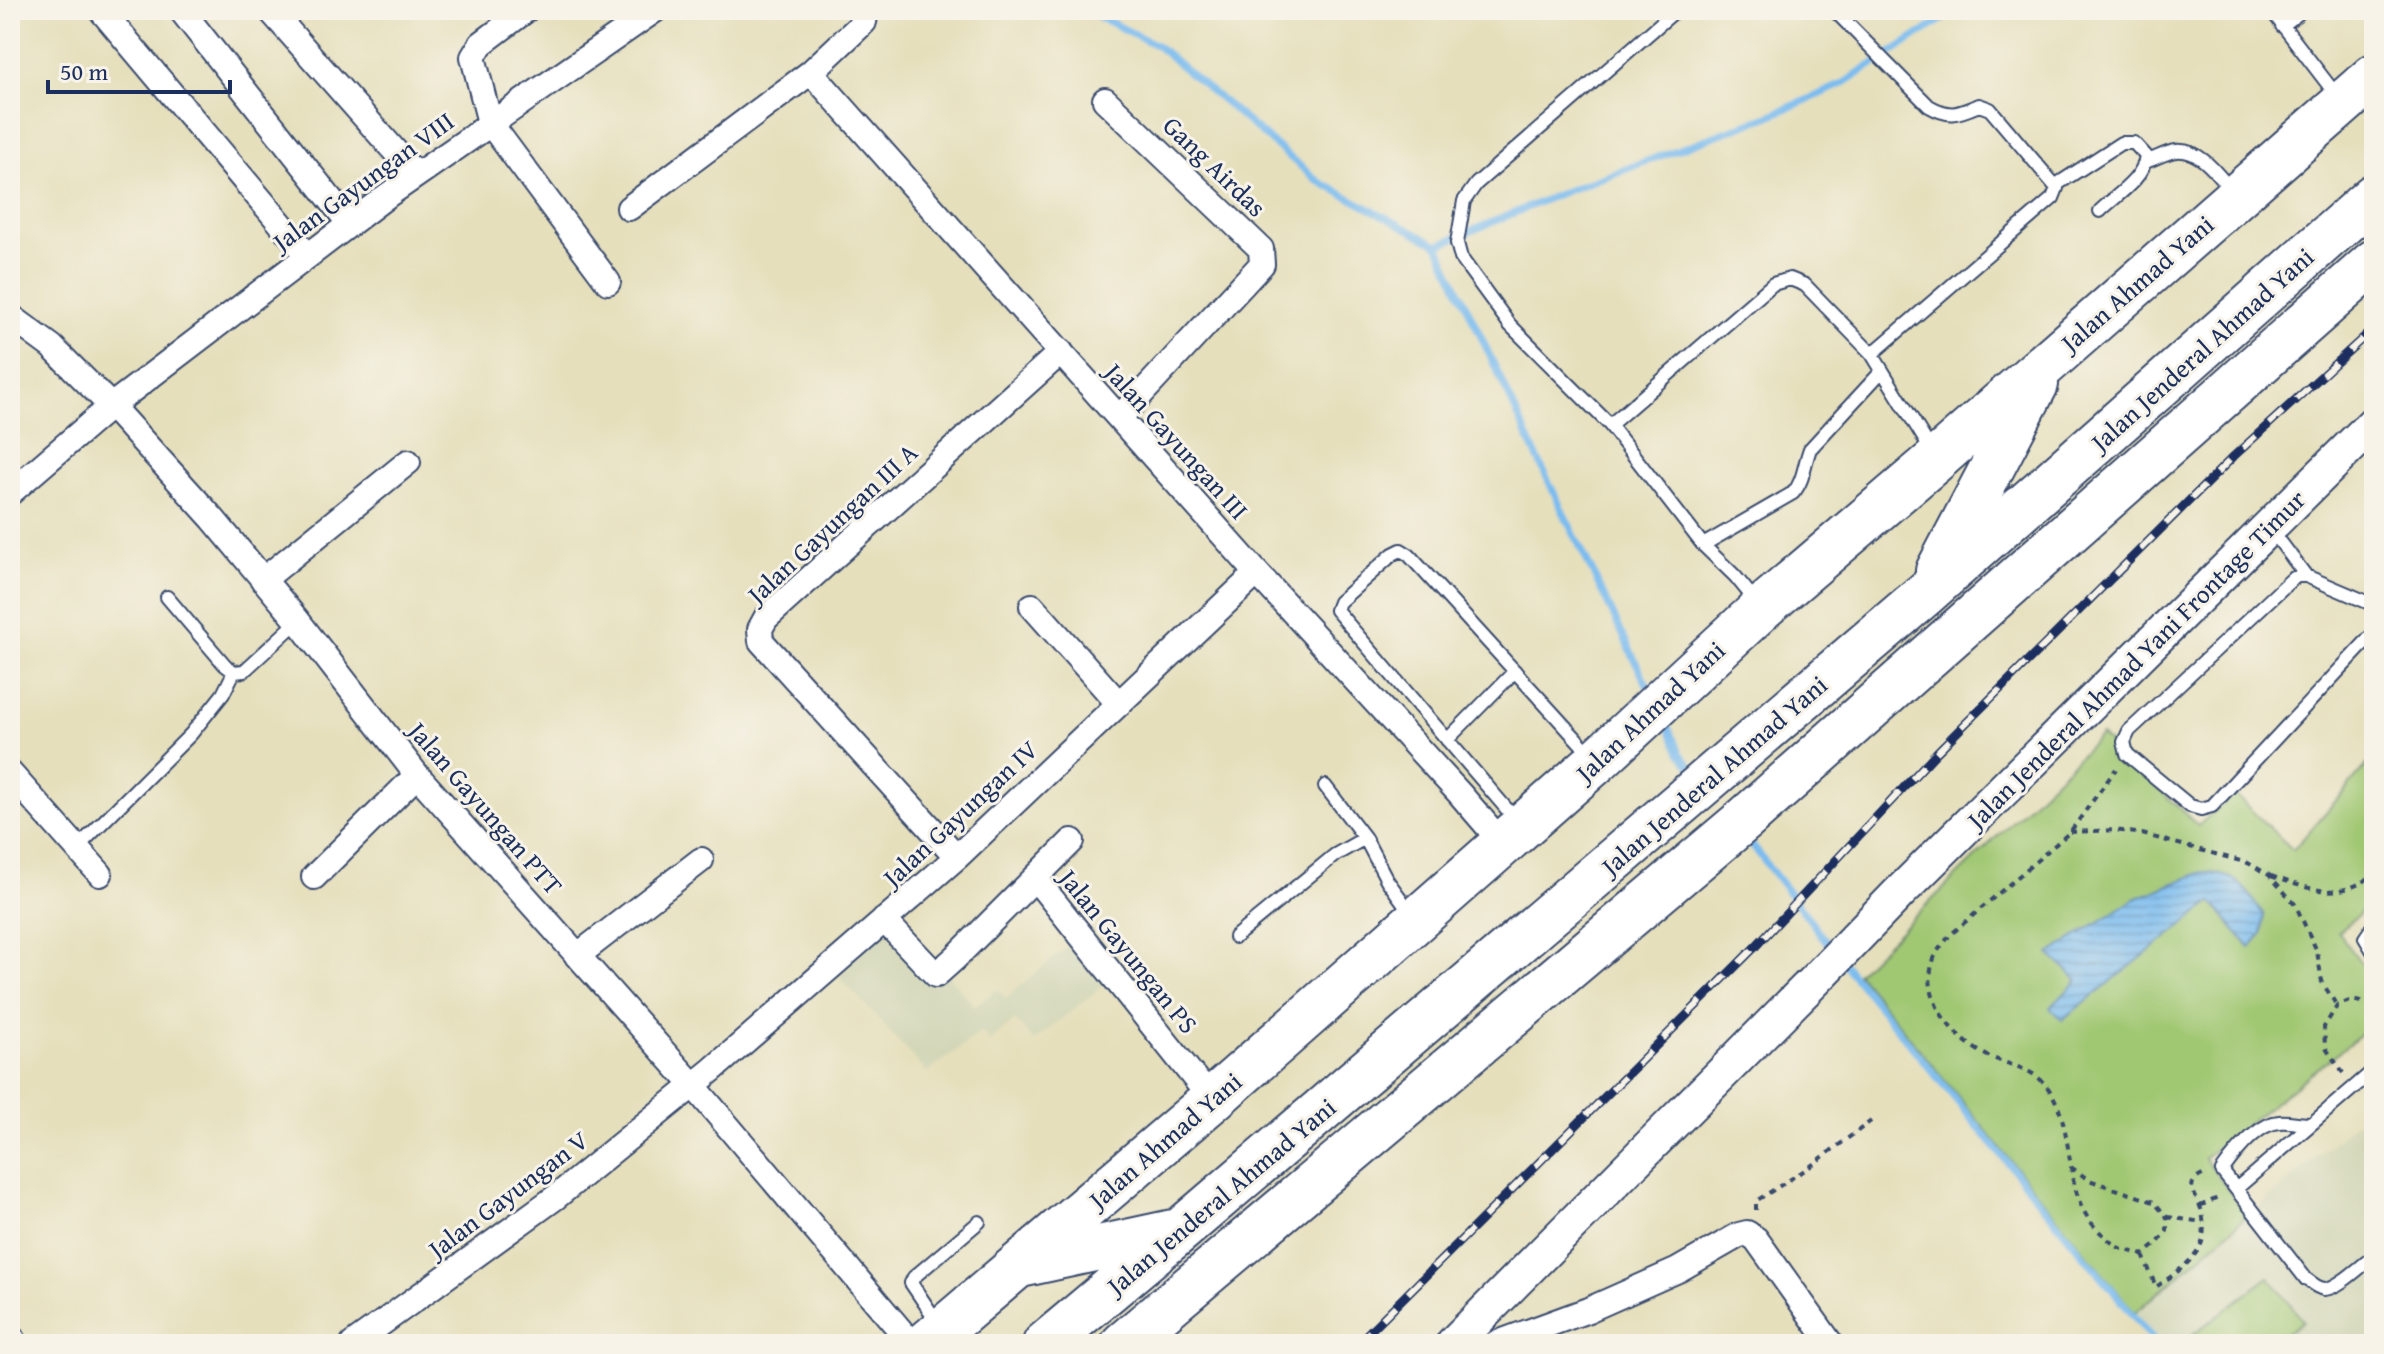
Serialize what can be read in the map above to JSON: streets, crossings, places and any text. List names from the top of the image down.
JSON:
{
  "streets": {
    "highway": ["Jalan Ahmad Yani", "Jalan Jenderal Ahmad Yani"],
    "street": [
      "Gang Airdas",
      "Jalan Gayungan VIII",
      "Jalan Gayungan III",
      "Jalan Gayungan III A",
      "Jalan Jenderal Ahmad Yani Frontage Timur",
      "Jalan Gayungan PTT",
      "Jalan Gayungan IV",
      "Jalan Gayungan PS",
      "Jalan Gayungan V"
    ]
  },
  "crossings": [
    ["Gang Airdas", "Jalan Gayungan III"],
    ["Jalan Gayungan VIII", "Jalan Gayungan PTT"],
    ["Jalan Ahmad Yani", "Jalan Gayungan III"],
    ["Jalan Ahmad Yani", "Jalan Gayungan PTT"],
    ["Jalan Ahmad Yani", "Jalan Gayungan PS"],
    ["Jalan Gayungan III", "Jalan Gayungan III A"],
    ["Jalan Gayungan III", "Jalan Gayungan IV"],
    ["Jalan Gayungan III A", "Jalan Gayungan IV"],
    ["Jalan Gayungan PTT", "Jalan Gayungan IV"],
    ["Jalan Gayungan PTT", "Jalan Gayungan V"],
    ["Jalan Gayungan IV", "Jalan Gayungan V"]
  ],
  "scale_bar": "50 m"
}
